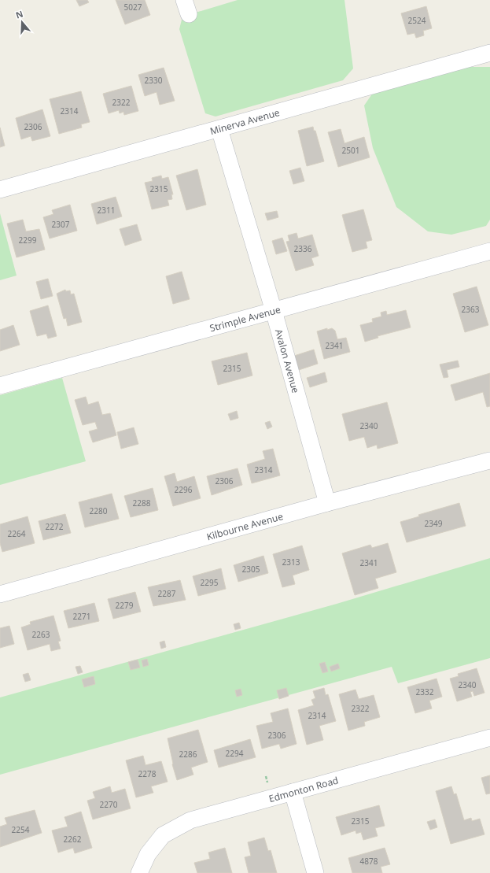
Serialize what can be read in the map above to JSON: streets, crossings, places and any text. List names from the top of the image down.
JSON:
{
  "streets": {
    "street": [
      "Minerva Avenue",
      "Strimple Avenue",
      "Avalon Avenue",
      "Kilbourne Avenue",
      "Edmonton Road"
    ]
  },
  "crossings": [
    ["Minerva Avenue", "Avalon Avenue"],
    ["Strimple Avenue", "Avalon Avenue"],
    ["Avalon Avenue", "Kilbourne Avenue"]
  ],
  "house_numbers": [
    "5027",
    "2524",
    "2330",
    "2322",
    "2314",
    "2306",
    "2501",
    "2315",
    "2311",
    "2307",
    "2299",
    "2336",
    "2363",
    "2341",
    "2315",
    "2340",
    "2314",
    "2306",
    "2296",
    "2288",
    "2280",
    "2349",
    "2272",
    "2264",
    "2313",
    "2341",
    "2305",
    "2295",
    "2287",
    "2279",
    "2271",
    "2263",
    "2340",
    "2332",
    "2322",
    "2314",
    "2306",
    "2294",
    "2286",
    "2278",
    "2270",
    "2315",
    "2254",
    "2262",
    "4878"
  ],
  "north": "top"
}
